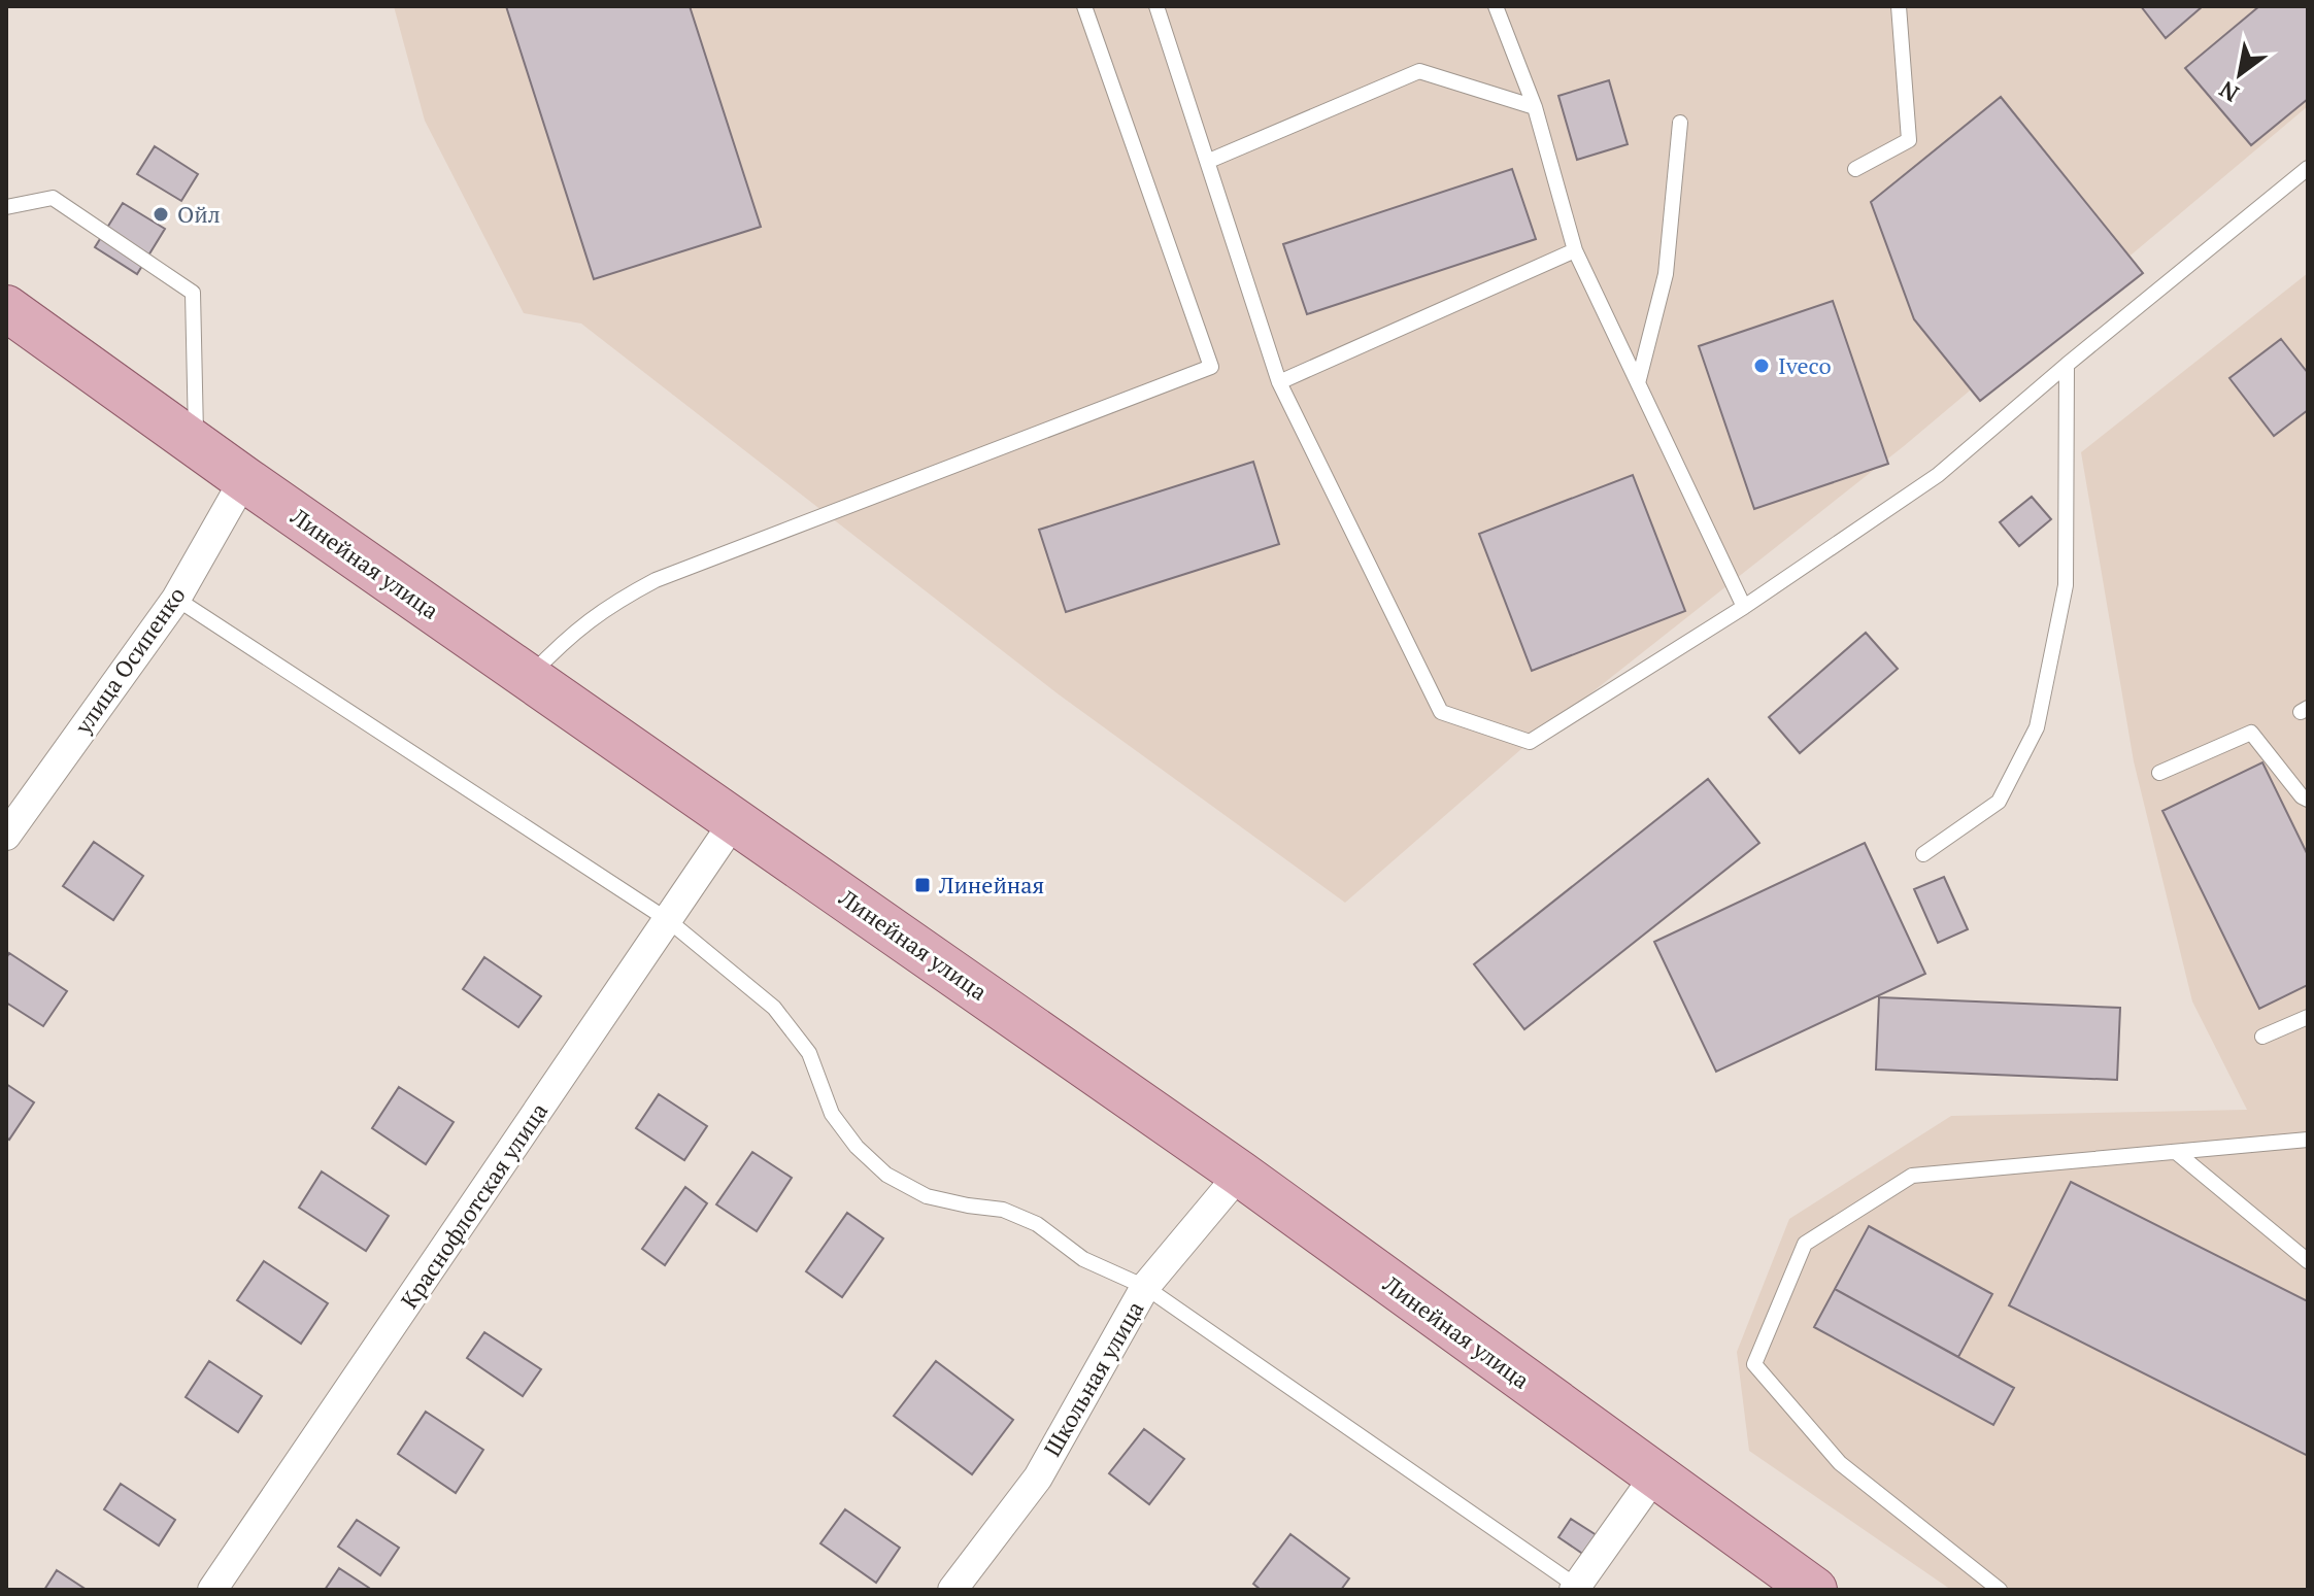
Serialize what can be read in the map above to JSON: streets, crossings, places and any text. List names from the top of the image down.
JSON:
{
  "streets": {
    "main road": ["Линейная улица"],
    "street": ["улица Осипенко", "Краснофлотская улица", "Школьная улица"]
  },
  "crossings": [
    ["Линейная улица", "улица Осипенко"],
    ["Линейная улица", "Краснофлотская улица"],
    ["Линейная улица", "Школьная улица"]
  ],
  "places": {
    "other": ["Ойл", "Iveco"],
    "transit": ["Линейная"]
  },
  "north": "bottom left"
}
